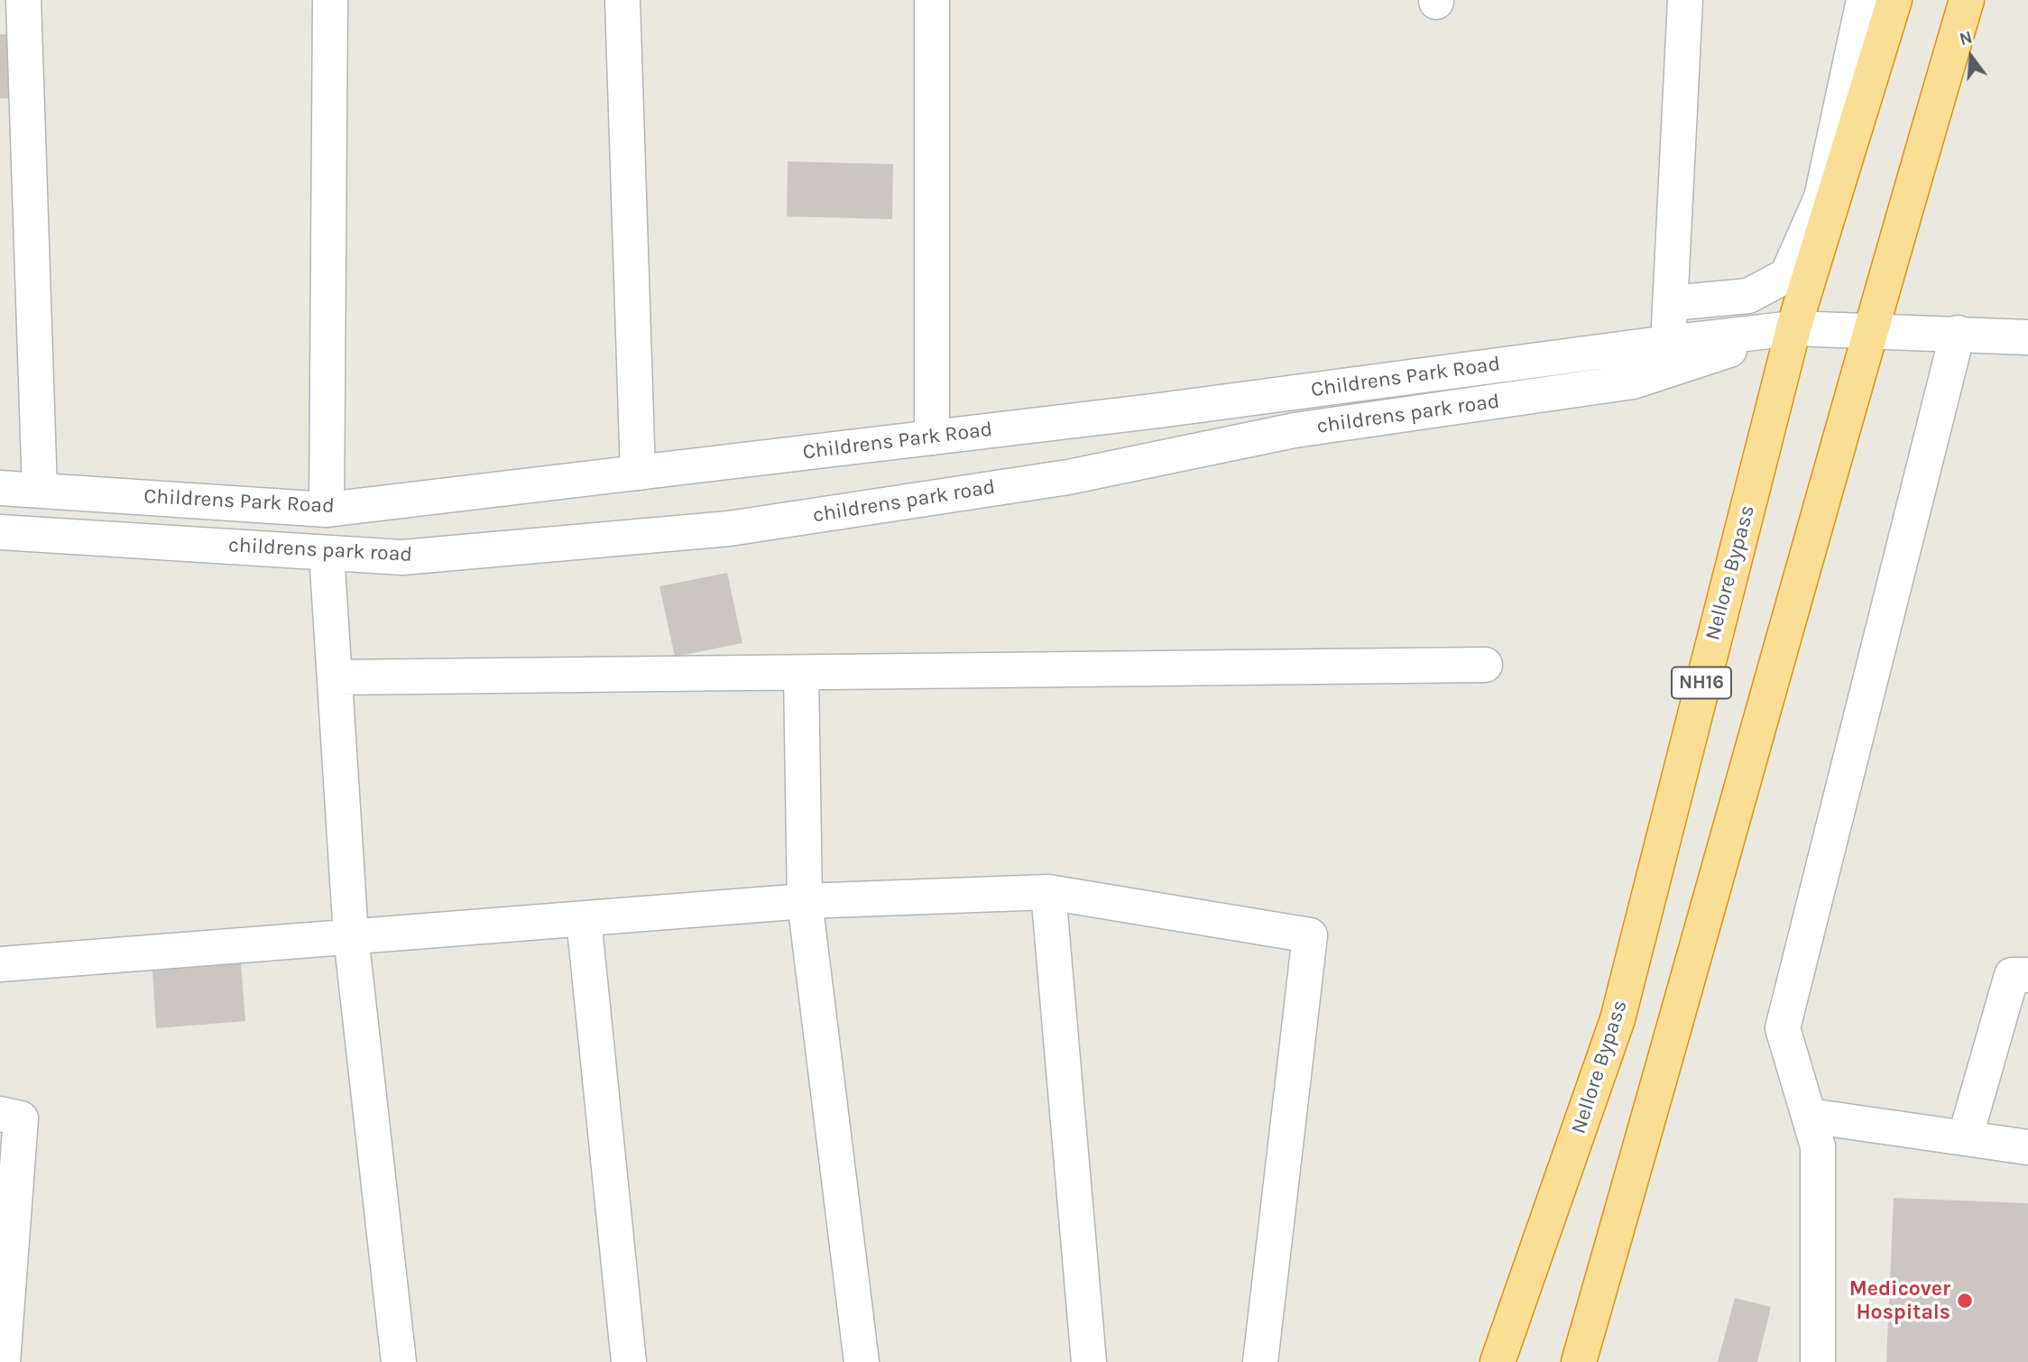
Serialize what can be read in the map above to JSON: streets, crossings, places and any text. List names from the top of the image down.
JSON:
{
  "streets": {
    "highway": ["Nellore Bypass", "NH16"],
    "street": ["Childrens Park Road", "childrens park road"]
  },
  "crossings": [
    ["Childrens Park Road", "childrens park road"],
    ["childrens park road", "Nellore Bypass"]
  ],
  "places": ["Medicover Hospitals"],
  "north": "top"
}
